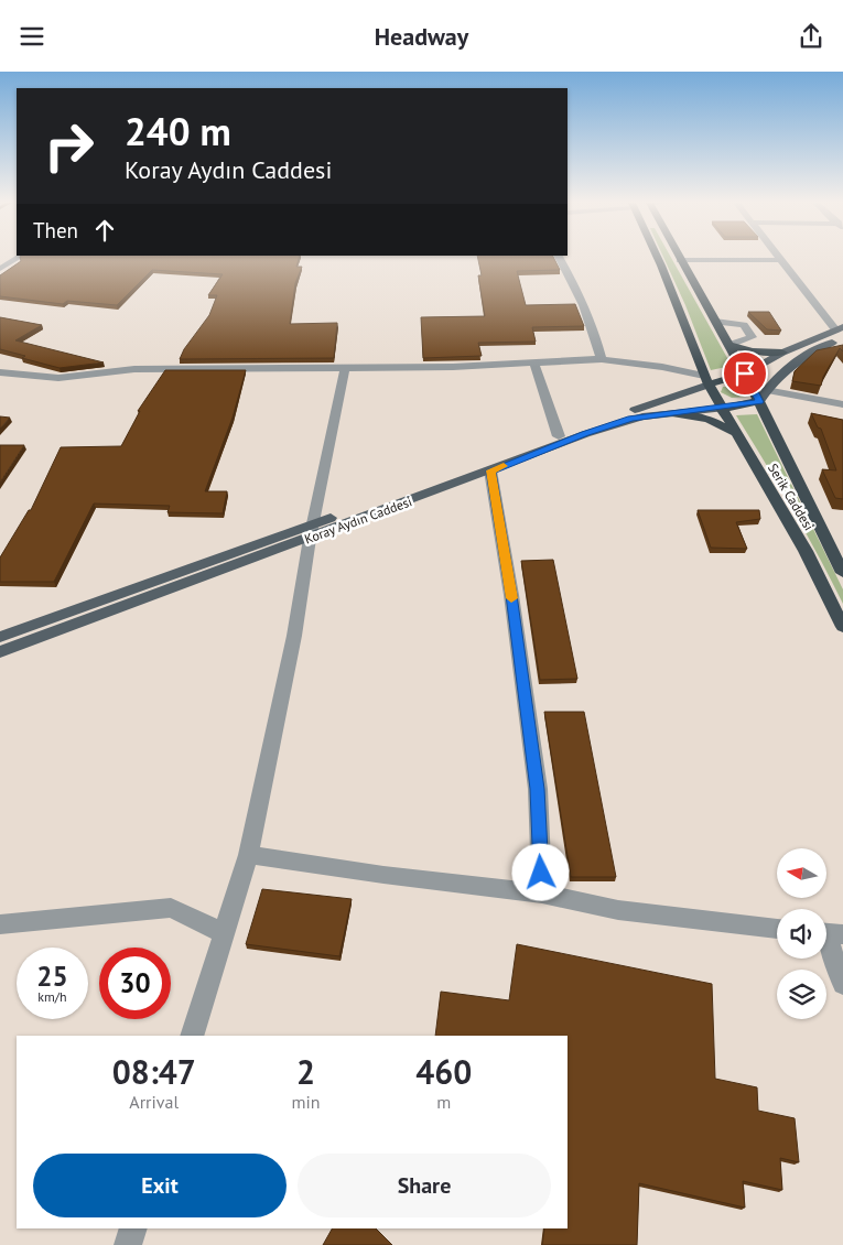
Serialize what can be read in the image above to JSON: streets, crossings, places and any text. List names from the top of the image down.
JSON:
{
  "streets": {
    "highway": ["Serik Caddesi"],
    "main road": ["Koray Aydın Caddesi"]
  },
  "crossings": [
    ["Serik Caddesi", "Koray Aydın Caddesi"]
  ],
  "north": "left",
  "page": {
    "header": "Headway",
    "turn": ["240 m", "Koray Aydın Caddesi"],
    "then": "Then",
    "speed": "25 km/h",
    "limit": "30",
    "eta": [
      "08:47",
      "Arrival",
      "2",
      "min",
      "460",
      "m"
    ],
    "buttons": ["Exit", "Share"]
  }
}
